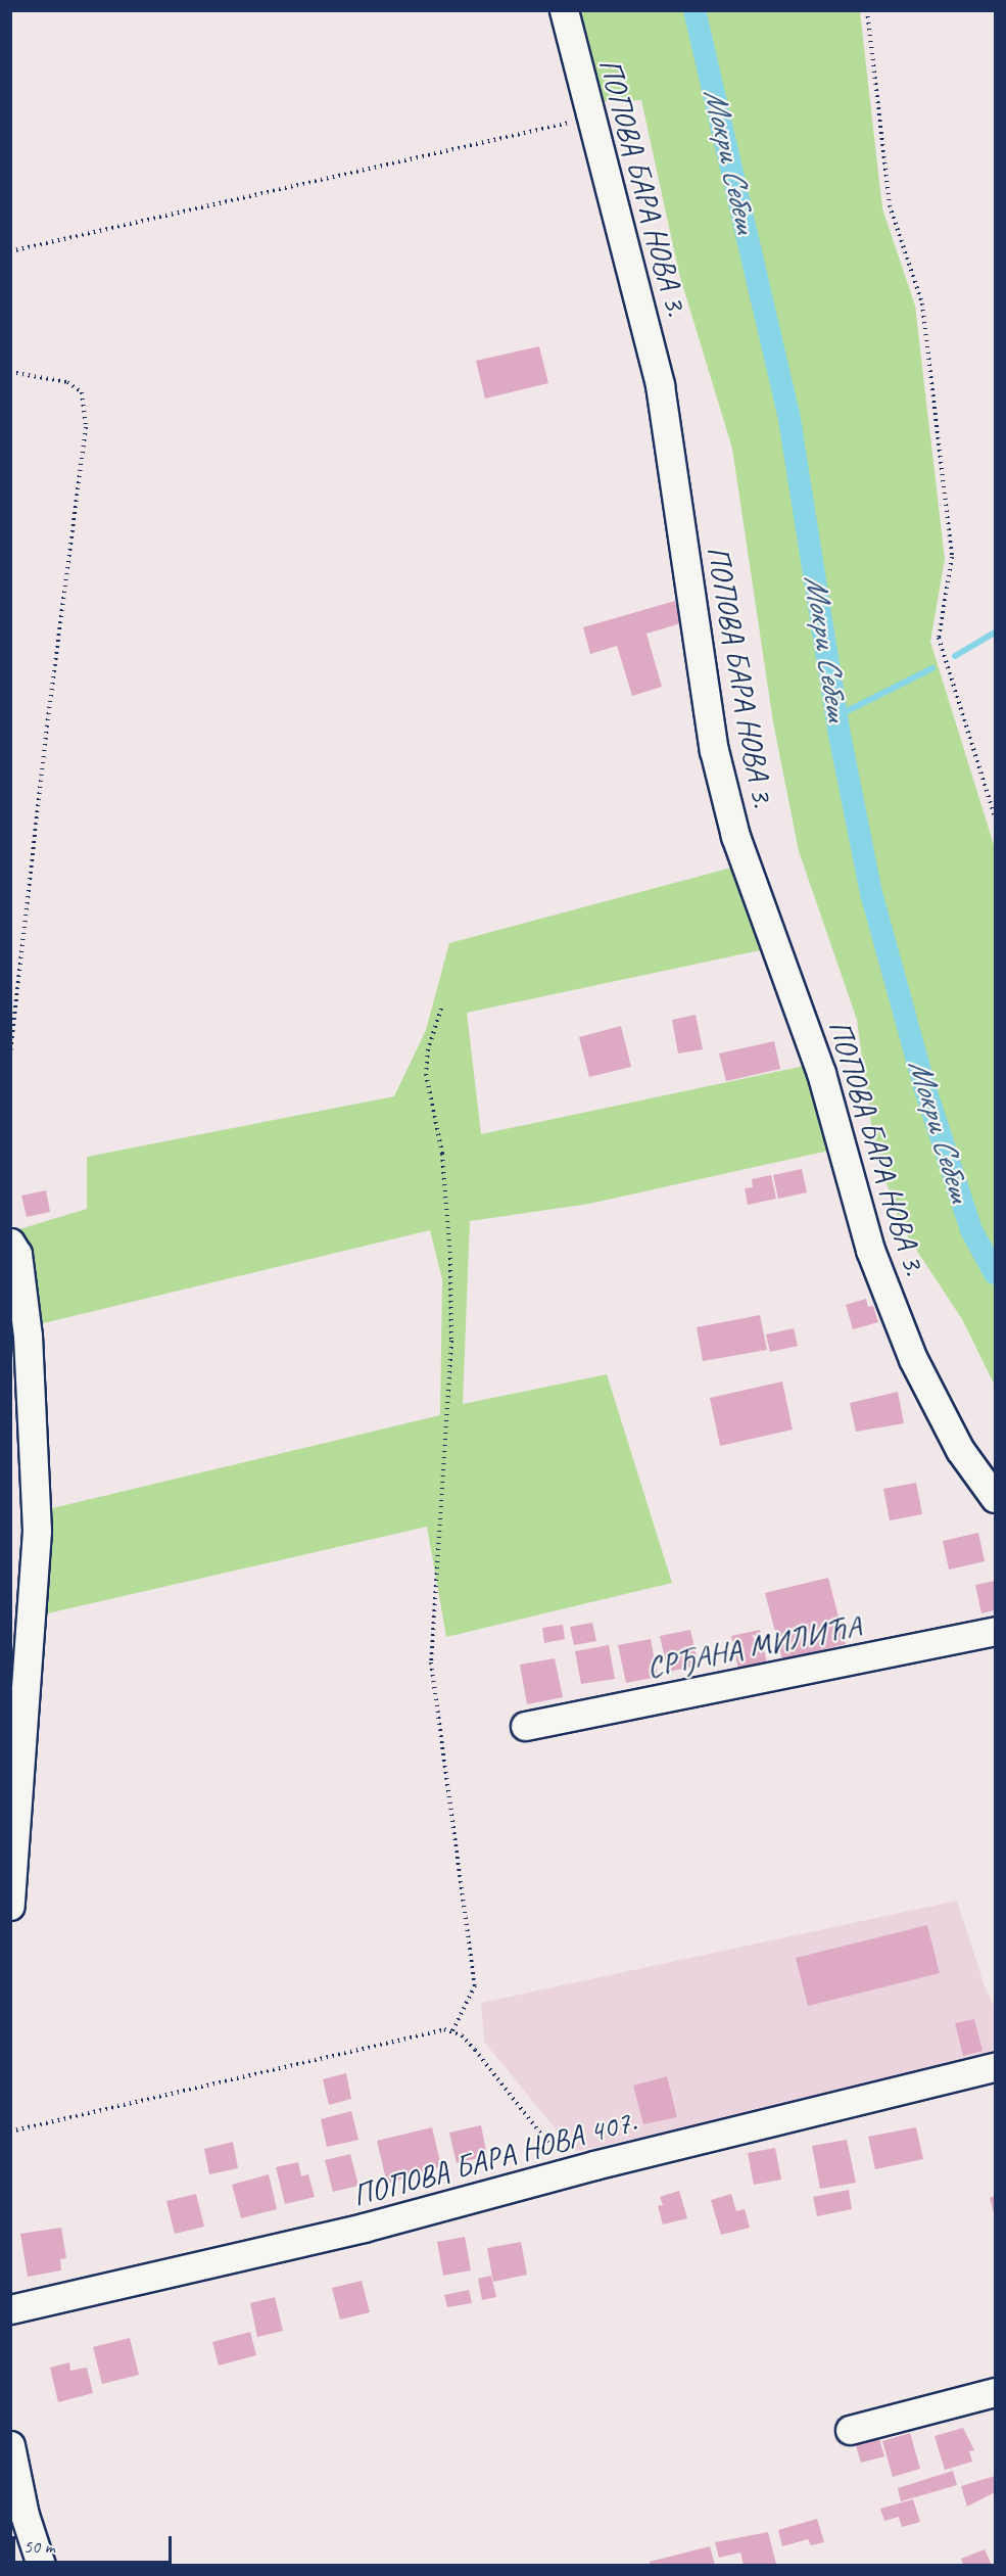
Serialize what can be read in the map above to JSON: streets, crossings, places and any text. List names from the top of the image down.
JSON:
{
  "streets": {
    "street": ["ПОПОВА БАРА НОВА 3.", "СРЂАНА МИЛИЋА", "ПОПОВА БАРА НОВА 407."]
  },
  "water": ["Мокри Себеш"],
  "scale_bar": "50 m"
}
